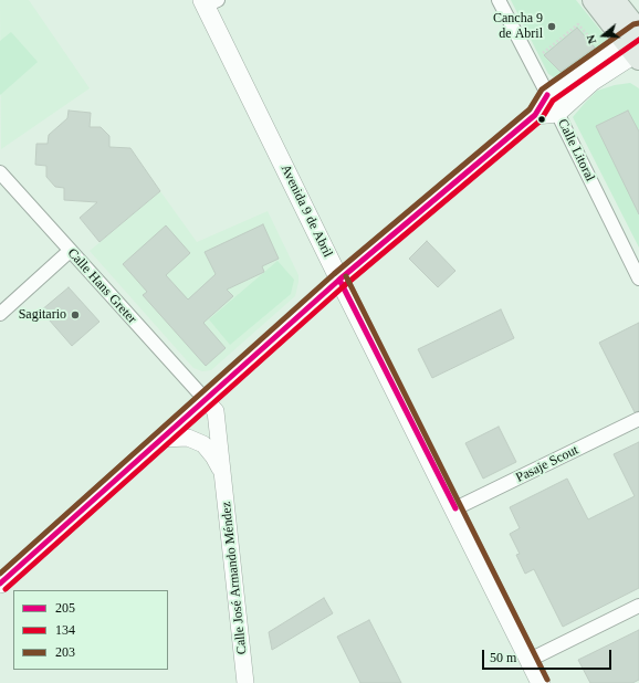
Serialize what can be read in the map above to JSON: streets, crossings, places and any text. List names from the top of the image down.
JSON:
{
  "streets": {
    "main road": ["Avenida 9 de Abril"],
    "street": [
      "Calle Litoral",
      "Calle Hans Greter",
      "Pasaje Scout",
      "Calle José Armando Méndez"
    ]
  },
  "crossings": [
    ["Avenida 9 de Abril", "Pasaje Scout"],
    ["Calle Hans Greter", "Calle José Armando Méndez"]
  ],
  "places": ["Cancha 9 de Abril", "Sagitario"],
  "lines": ["transit line 203", "transit line 134", "transit line 205"],
  "legend": ["205", "134", "203"],
  "scale_bar": "50 m",
  "north": "left"
}
